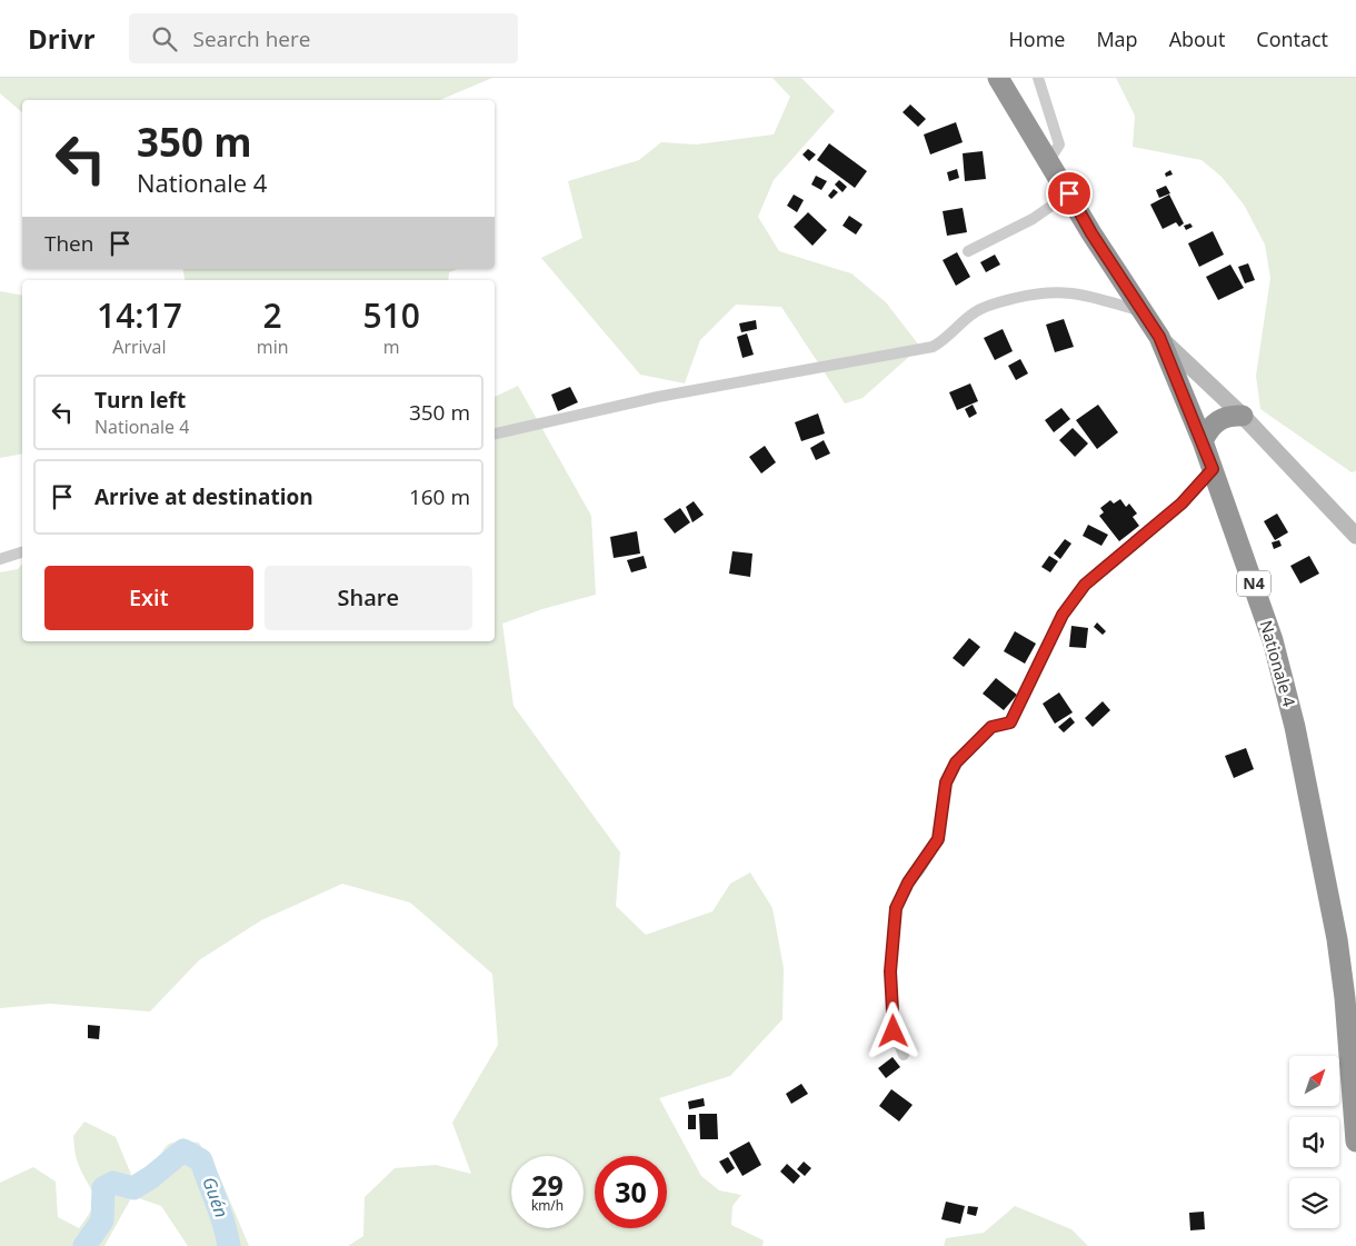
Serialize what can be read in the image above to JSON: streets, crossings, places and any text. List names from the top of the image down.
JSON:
{
  "streets": {
    "highway": ["N4", "Nationale 4"]
  },
  "water": ["Guén"],
  "north": "top right",
  "page": {
    "header": "Drivr",
    "search": "Search here",
    "nav": [
      "Home",
      "Map",
      "About",
      "Contact"
    ],
    "turn": ["350 m", "Nationale 4"],
    "then": "Then",
    "eta": [
      "14:17",
      "Arrival",
      "2",
      "min",
      "510",
      "m"
    ],
    "list": [
      {
        "name": "Turn left",
        "note": "Nationale 4",
        "value": "350 m"
      },
      {
        "name": "Arrive at destination",
        "value": "160 m"
      }
    ],
    "buttons": ["Exit", "Share"],
    "speed": "29 km/h",
    "limit": "30"
  }
}
